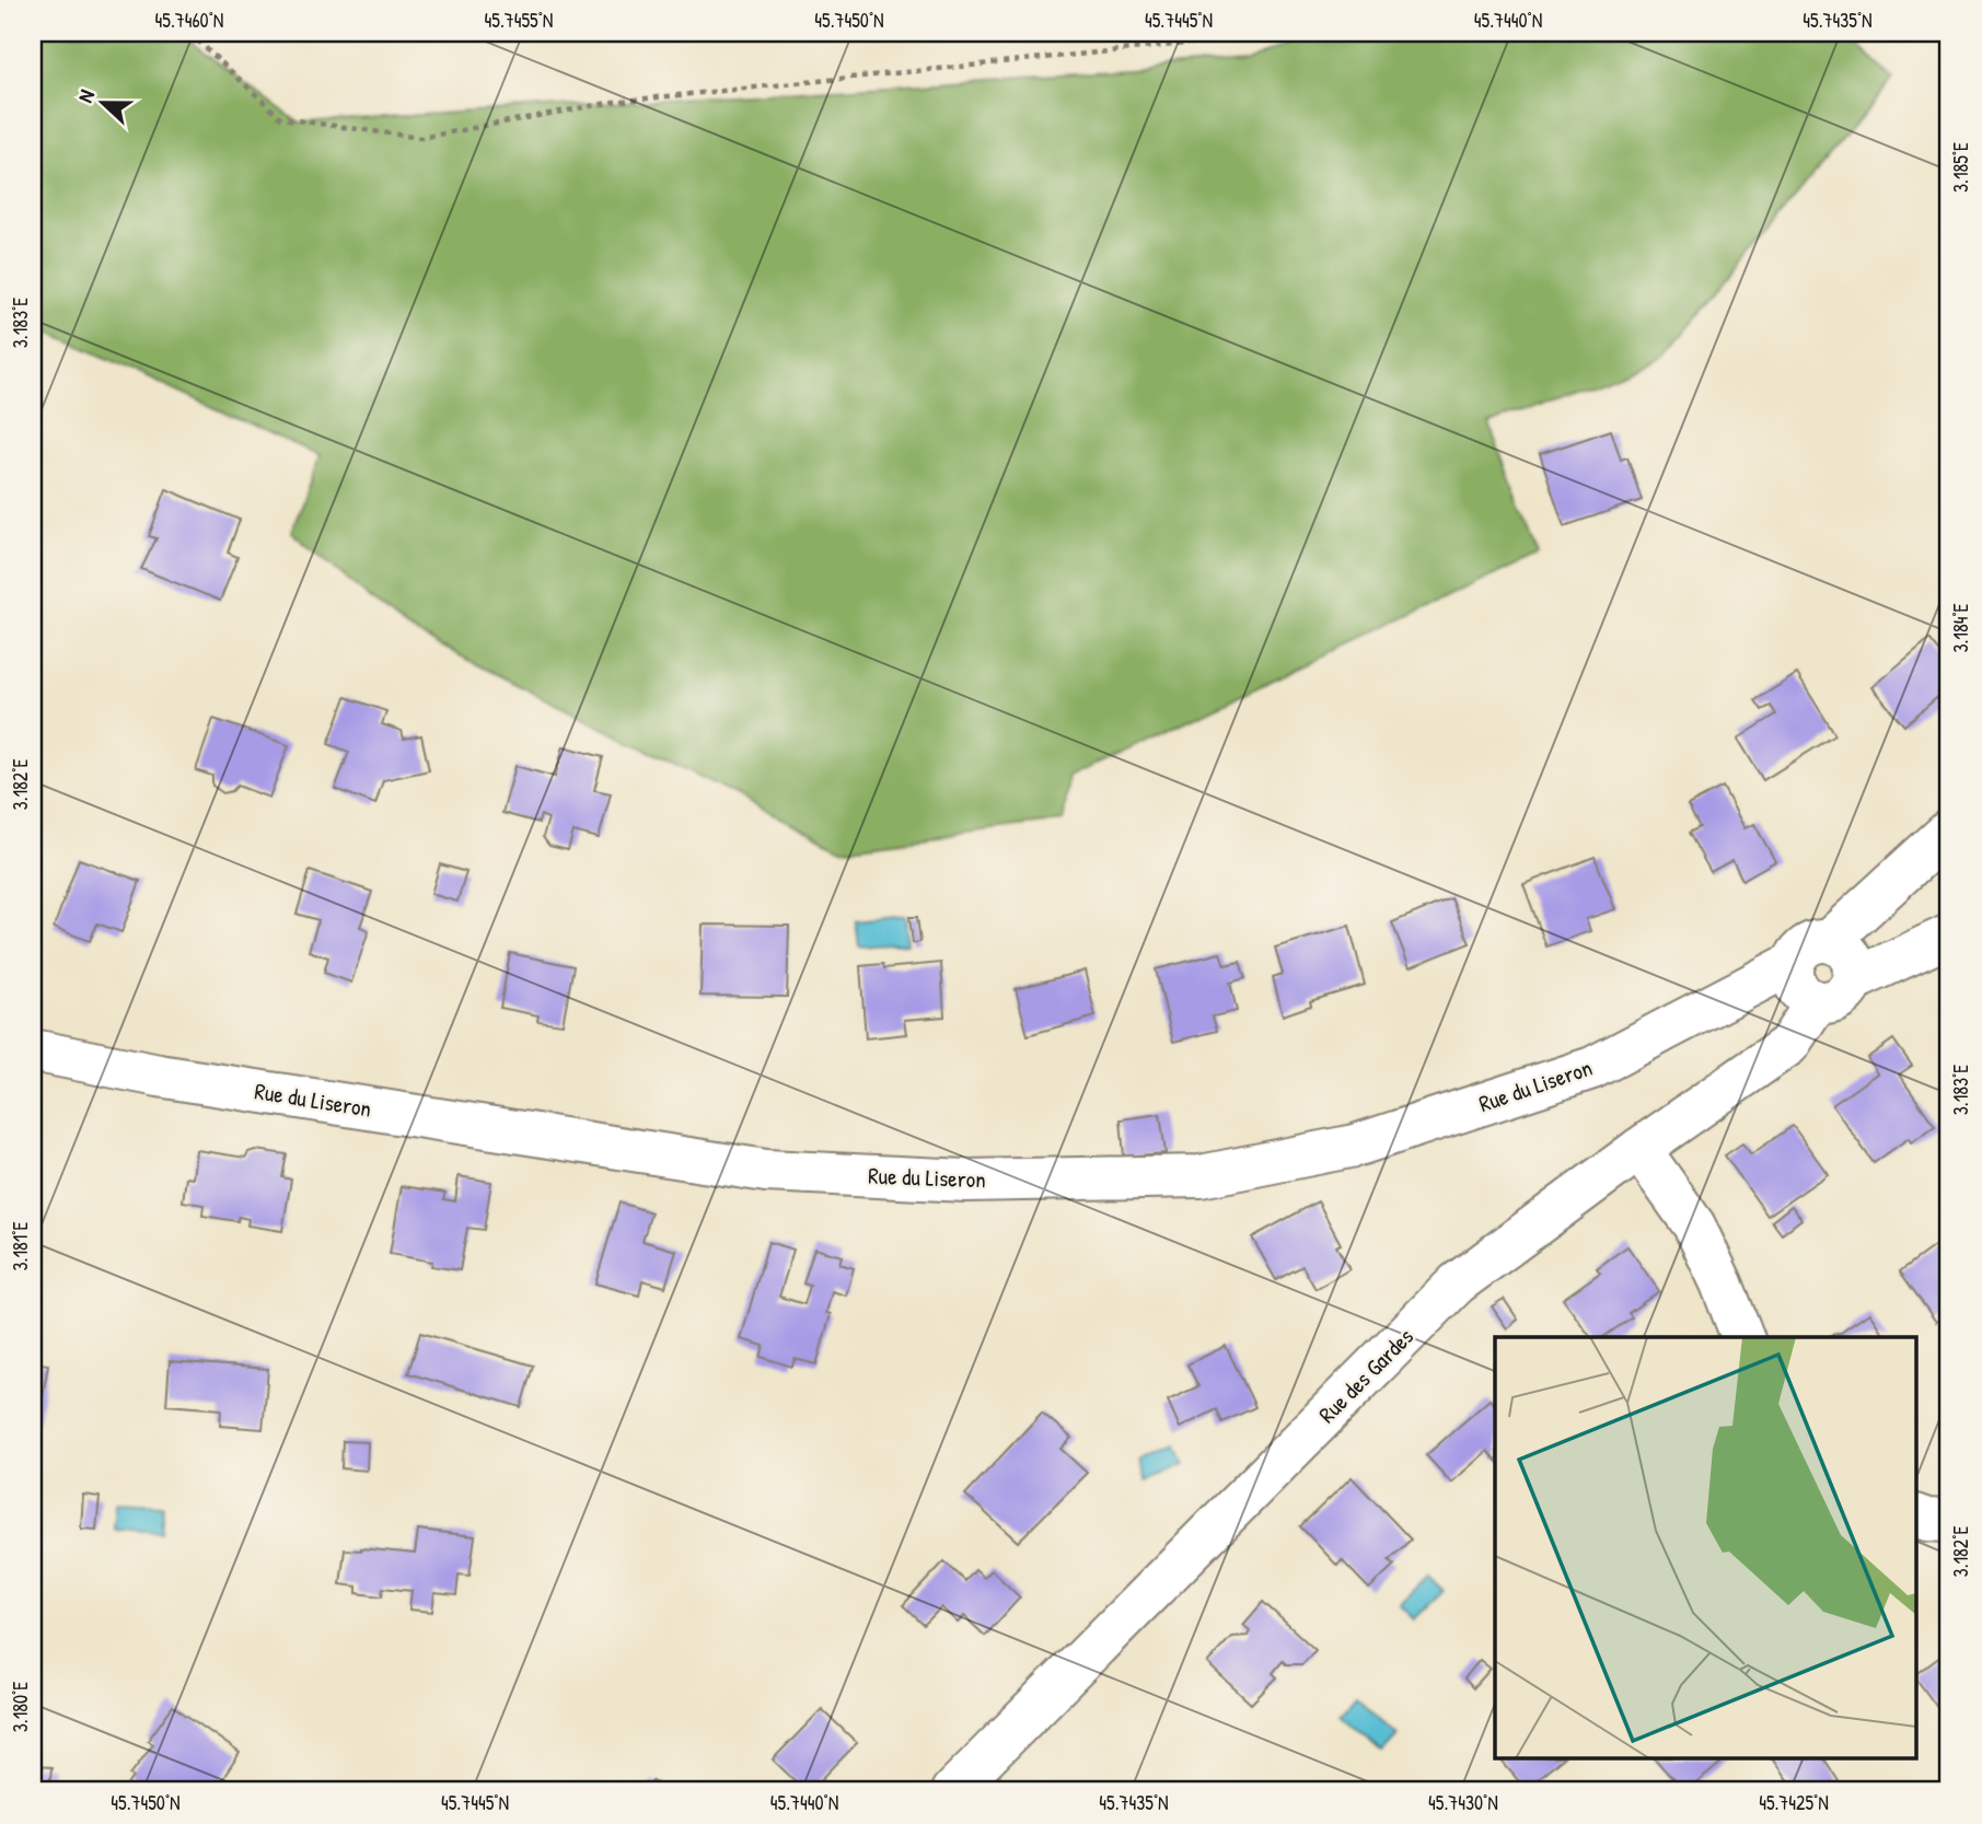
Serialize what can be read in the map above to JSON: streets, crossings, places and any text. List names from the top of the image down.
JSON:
{
  "streets": {
    "street": ["Rue du Liseron", "Rue des Gardes"]
  },
  "crossings": [
    ["Rue du Liseron", "Rue des Gardes"]
  ],
  "north": "left",
  "coordinates": [
    "45.7460°N",
    "45.7455°N",
    "45.7450°N",
    "45.7445°N",
    "45.7440°N",
    "45.7435°N",
    "3.185°E",
    "3.183°E",
    "3.184°E",
    "3.182°E",
    "3.181°E",
    "3.180°E",
    "45.7430°N",
    "45.7425°N"
  ]
}
